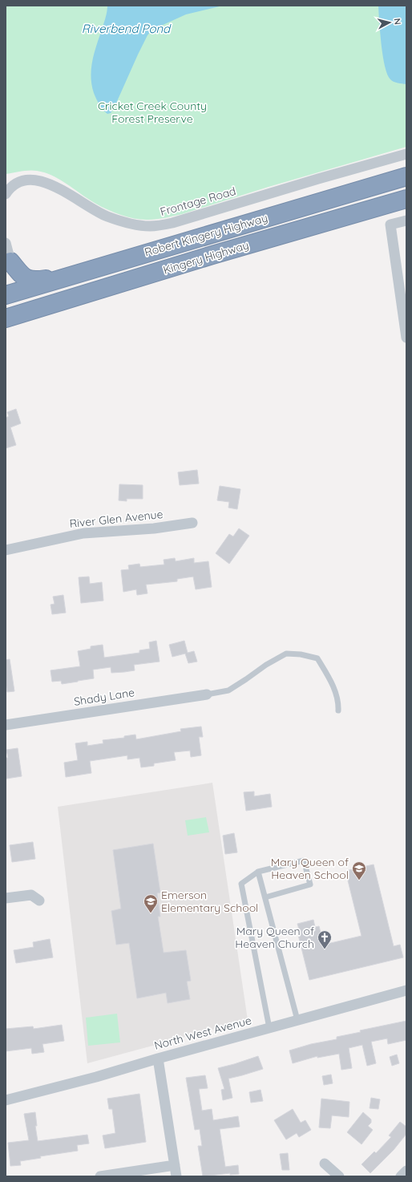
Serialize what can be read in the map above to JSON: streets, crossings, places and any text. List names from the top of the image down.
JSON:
{
  "streets": {
    "highway": ["Robert Kingery Highway", "Kingery Highway"],
    "street": [
      "Frontage Road",
      "River Glen Avenue",
      "Shady Lane",
      "North West Avenue"
    ]
  },
  "water": ["Riverbend Pond"],
  "parks": ["Cricket Creek County Forest Preserve"],
  "places": {
    "school or university": ["Mary Queen of Heaven School", "Emerson Elementary School"],
    "church": ["Mary Queen of Heaven Church"]
  },
  "north": "right"
}
